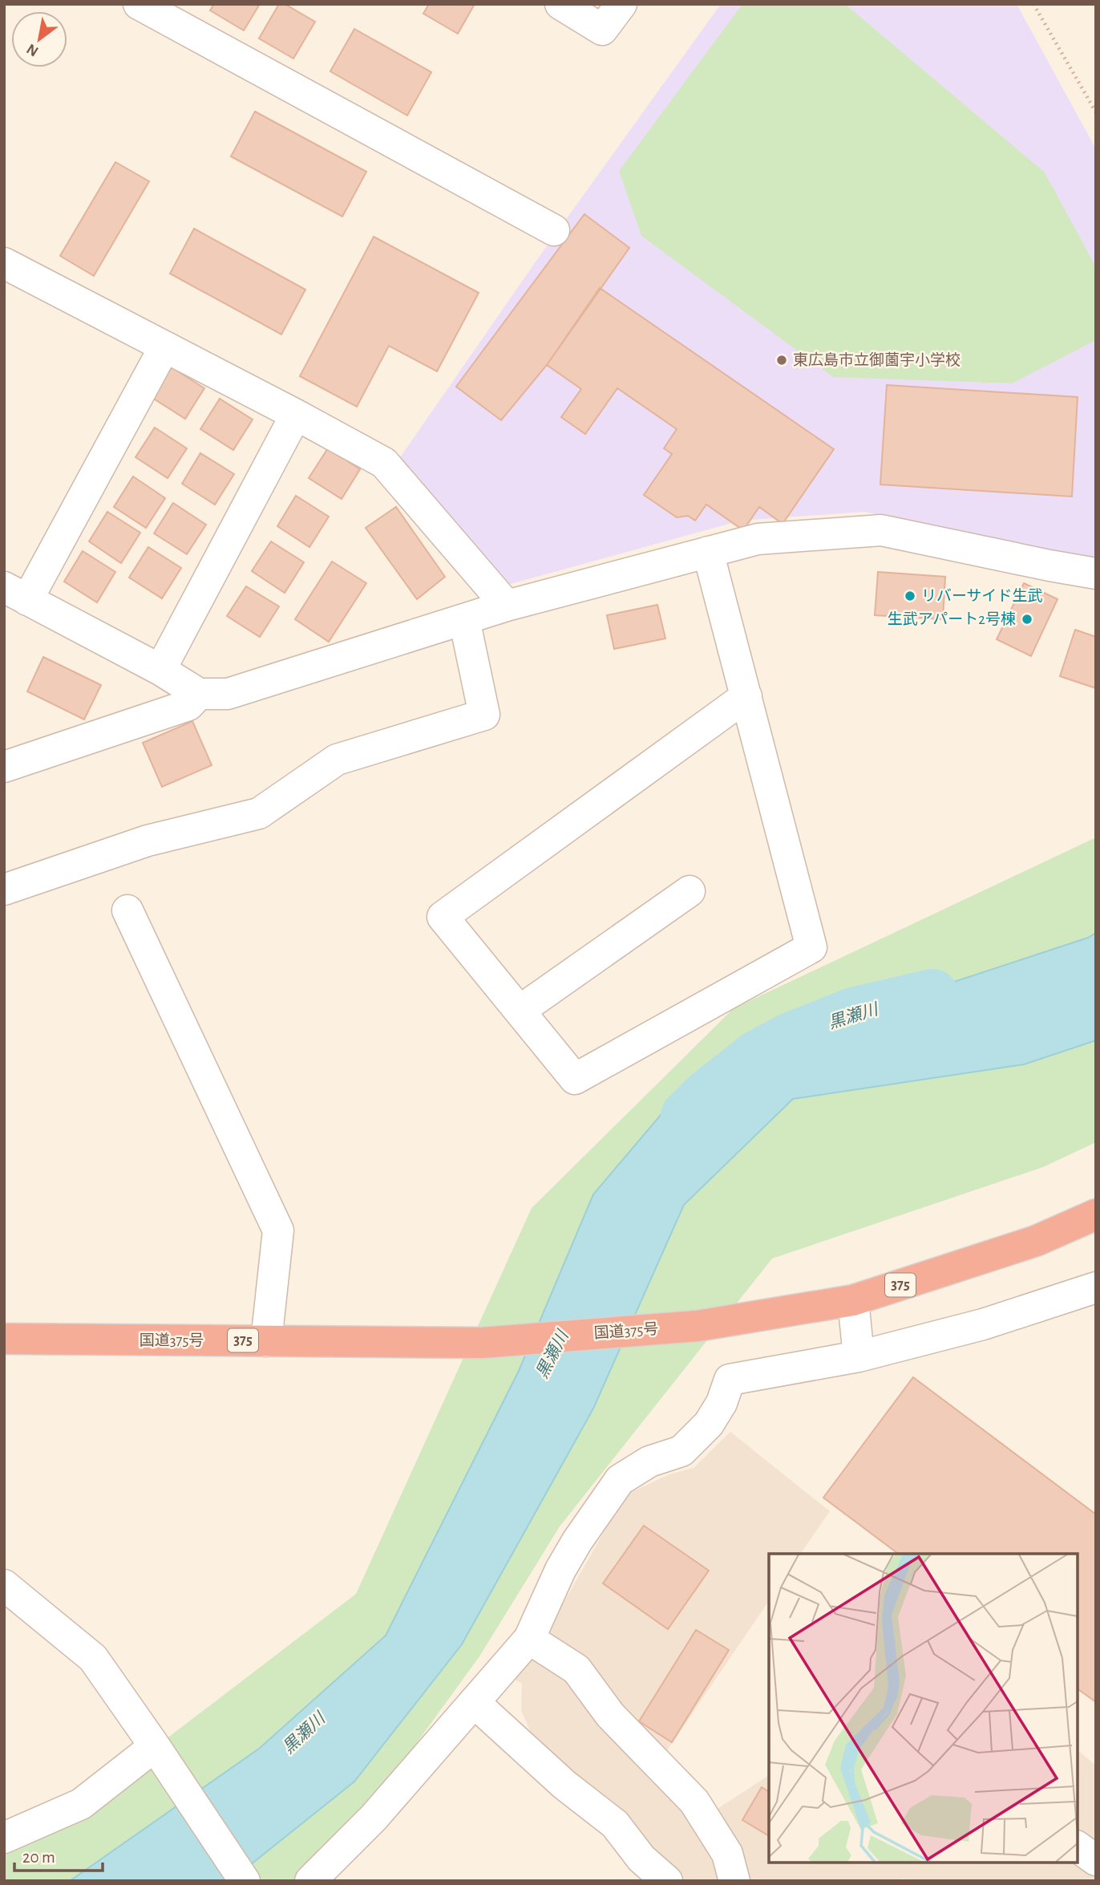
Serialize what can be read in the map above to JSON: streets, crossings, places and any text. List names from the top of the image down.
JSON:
{
  "streets": {
    "highway": ["375", "国道375号"]
  },
  "water": ["黒瀬川"],
  "places": ["東広島市立御薗宇小学校", "リバーサイド生武", "生武アパート2号棟"],
  "scale_bar": "20 m",
  "north": "bottom left"
}
